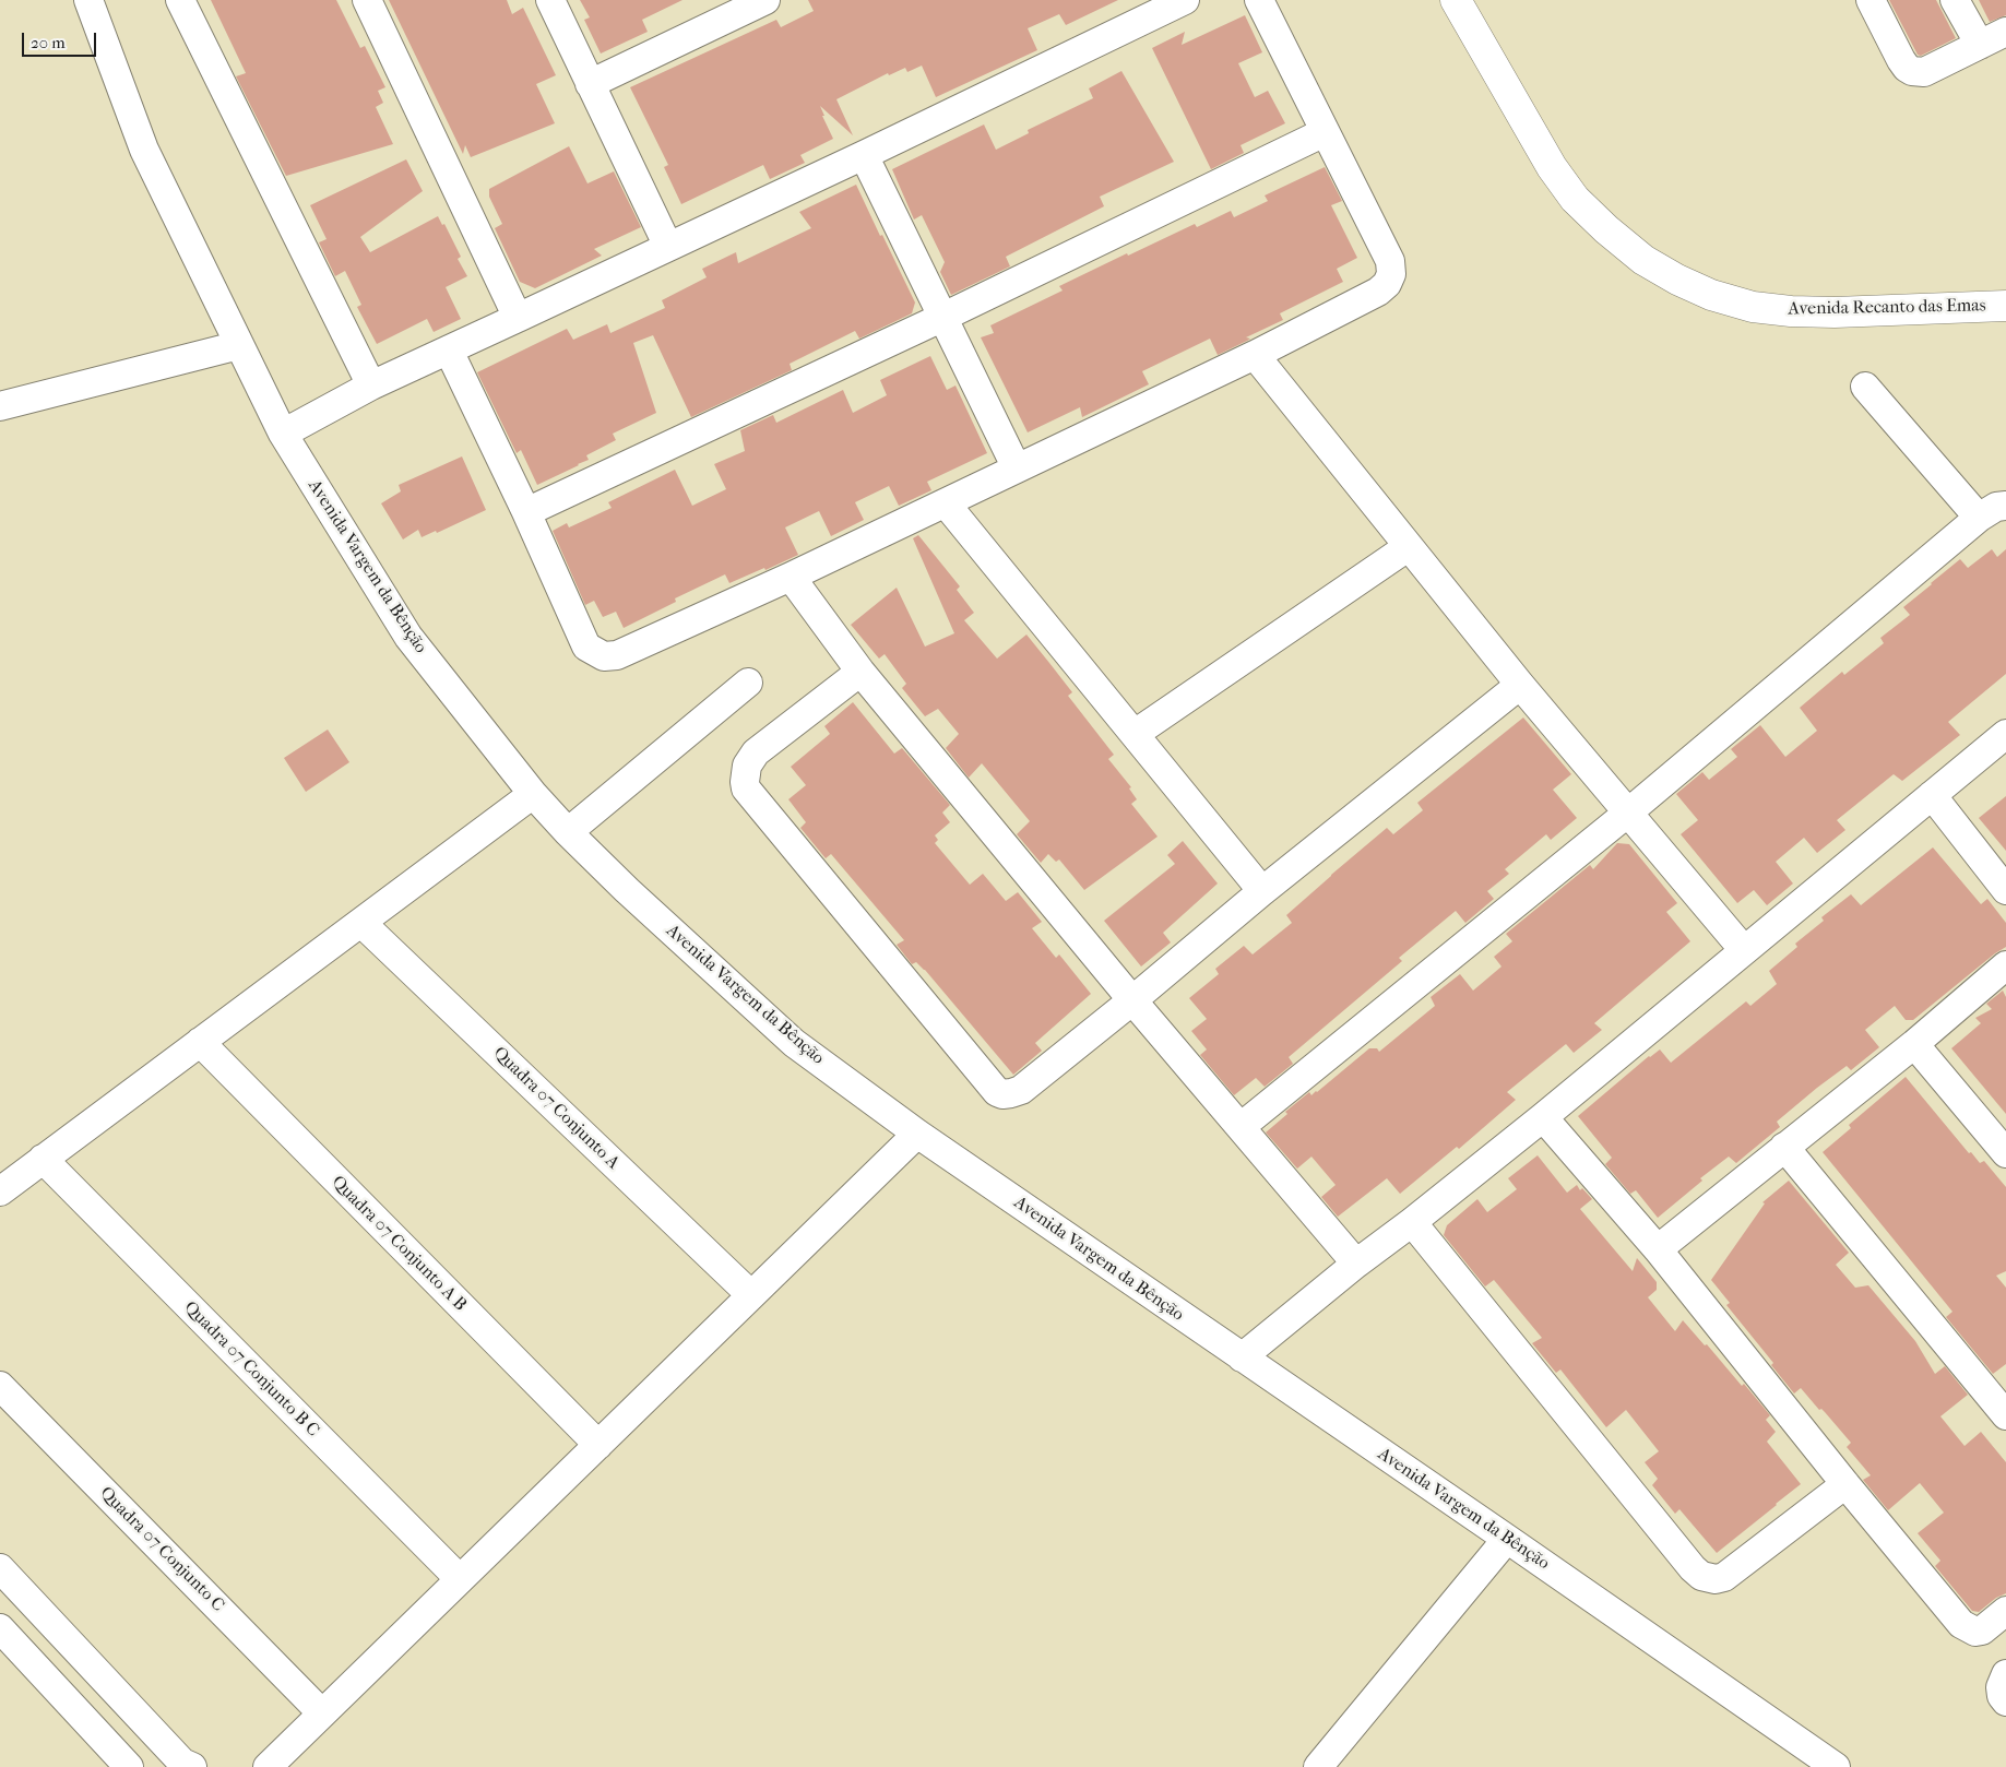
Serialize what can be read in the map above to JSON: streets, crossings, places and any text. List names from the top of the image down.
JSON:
{
  "streets": {
    "main road": ["Avenida Recanto das Emas"],
    "street": [
      "Avenida Vargem da Bênção",
      "Quadra 07 Conjunto A",
      "Quadra 07 Conjunto A B",
      "Quadra 07 Conjunto B C",
      "Quadra 07 Conjunto C"
    ]
  },
  "scale_bar": "20 m"
}
